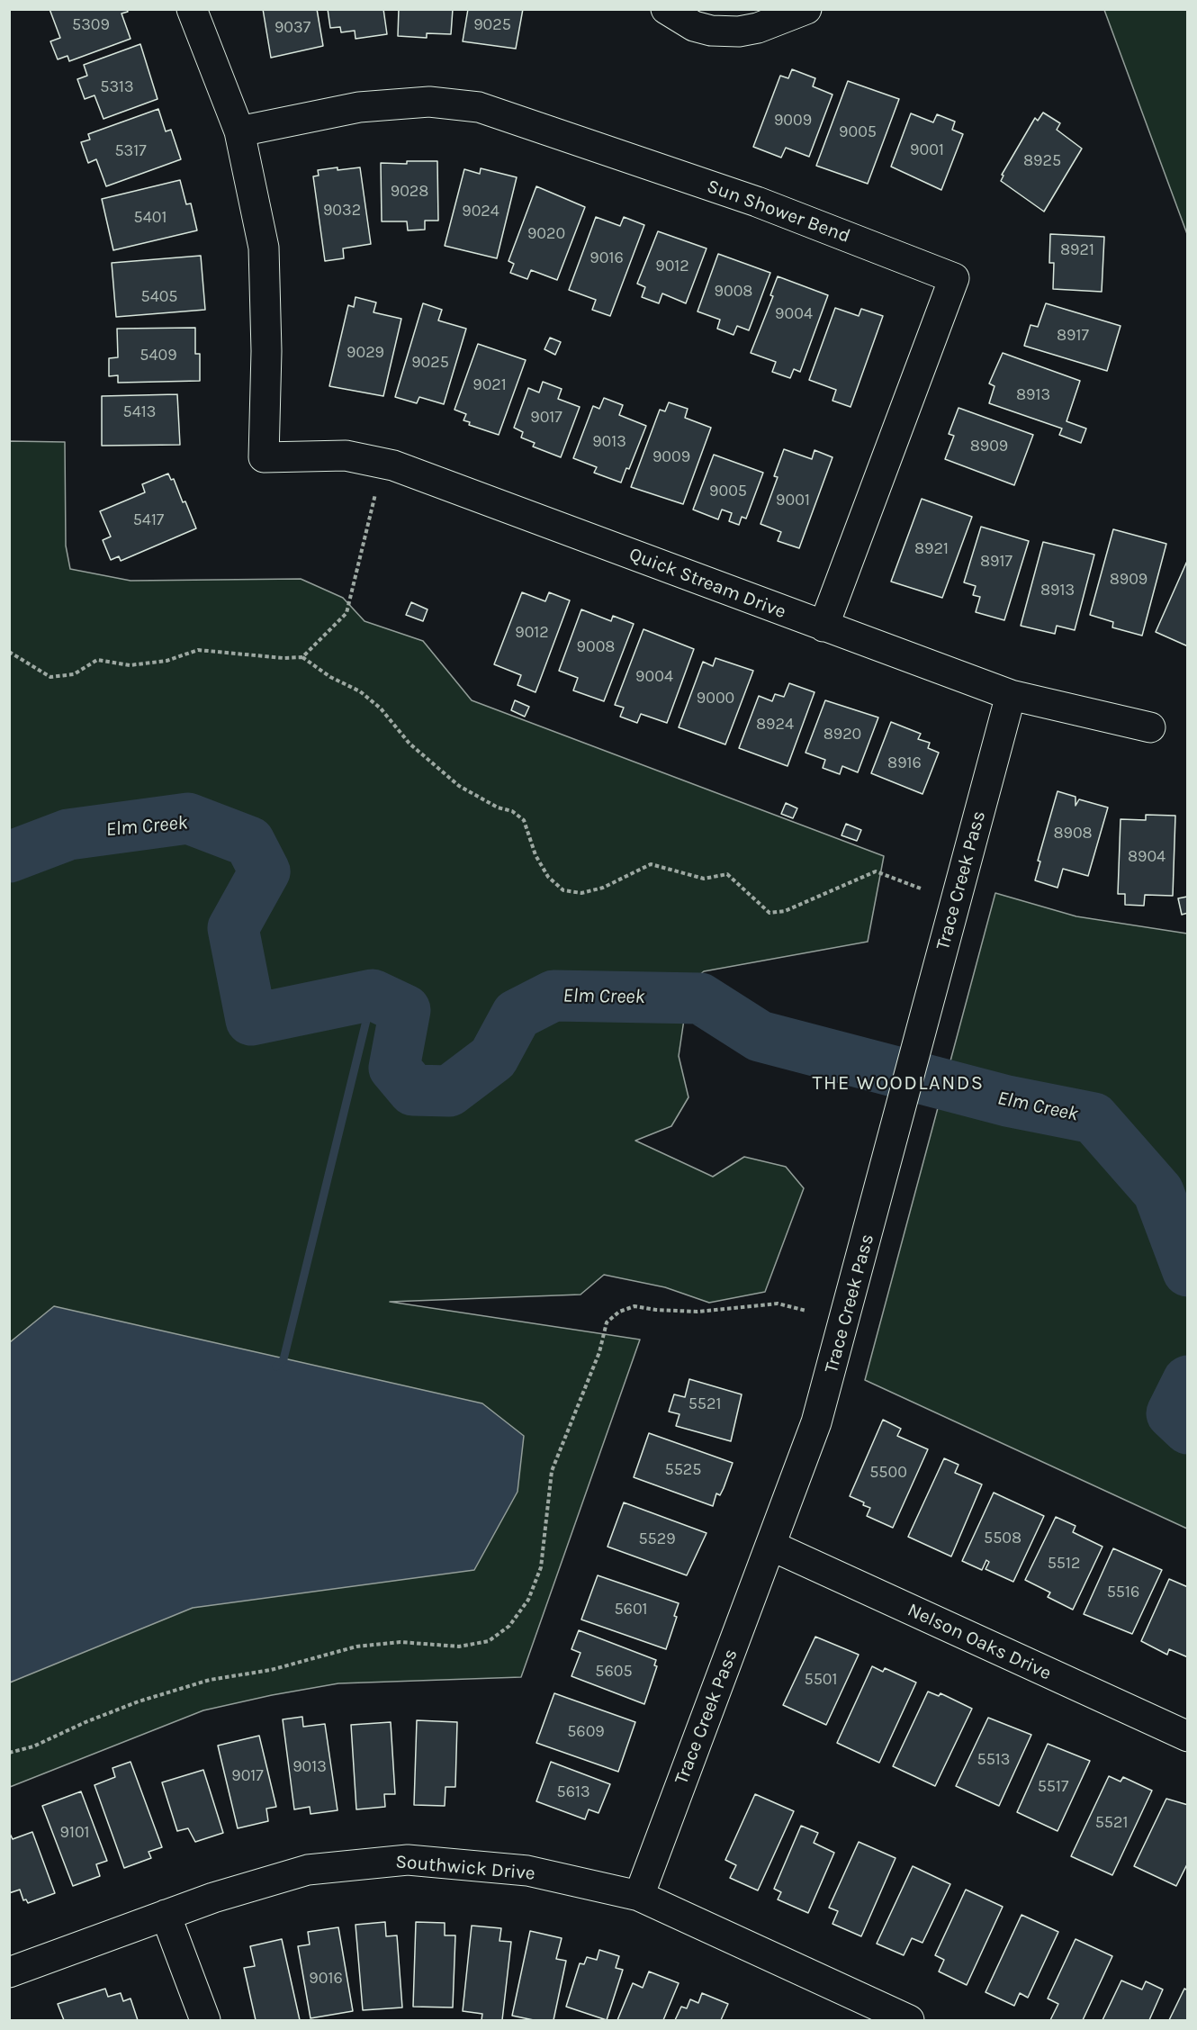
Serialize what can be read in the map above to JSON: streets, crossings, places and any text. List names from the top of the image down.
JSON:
{
  "streets": {
    "street": [
      "Sun Shower Bend",
      "Quick Stream Drive",
      "Trace Creek Pass",
      "Nelson Oaks Drive",
      "Southwick Drive"
    ]
  },
  "crossings": [
    ["Sun Shower Bend", "Quick Stream Drive"],
    ["Quick Stream Drive", "Trace Creek Pass"],
    ["Trace Creek Pass", "Nelson Oaks Drive"],
    ["Trace Creek Pass", "Southwick Drive"]
  ],
  "districts": ["THE WOODLANDS"],
  "water": ["Elm Creek"],
  "house_numbers": [
    "5309",
    "9025",
    "9037",
    "5313",
    "9009",
    "9005",
    "9001",
    "5317",
    "8925",
    "9028",
    "9032",
    "9024",
    "5401",
    "9020",
    "8921",
    "9016",
    "9012",
    "9008",
    "5405",
    "9004",
    "8917",
    "9029",
    "5409",
    "9025",
    "9021",
    "8913",
    "5413",
    "9017",
    "9013",
    "8909",
    "9009",
    "9005",
    "9001",
    "5417",
    "8921",
    "8917",
    "8909",
    "8913",
    "9012",
    "9008",
    "9004",
    "9000",
    "8924",
    "8920",
    "8916",
    "8908",
    "8904",
    "5521",
    "5525",
    "5500",
    "5508",
    "5529",
    "5512",
    "5516",
    "5601",
    "5605",
    "5501",
    "5609",
    "5513",
    "9013",
    "9017",
    "5517",
    "5613",
    "5521",
    "9101",
    "9016"
  ]
}
